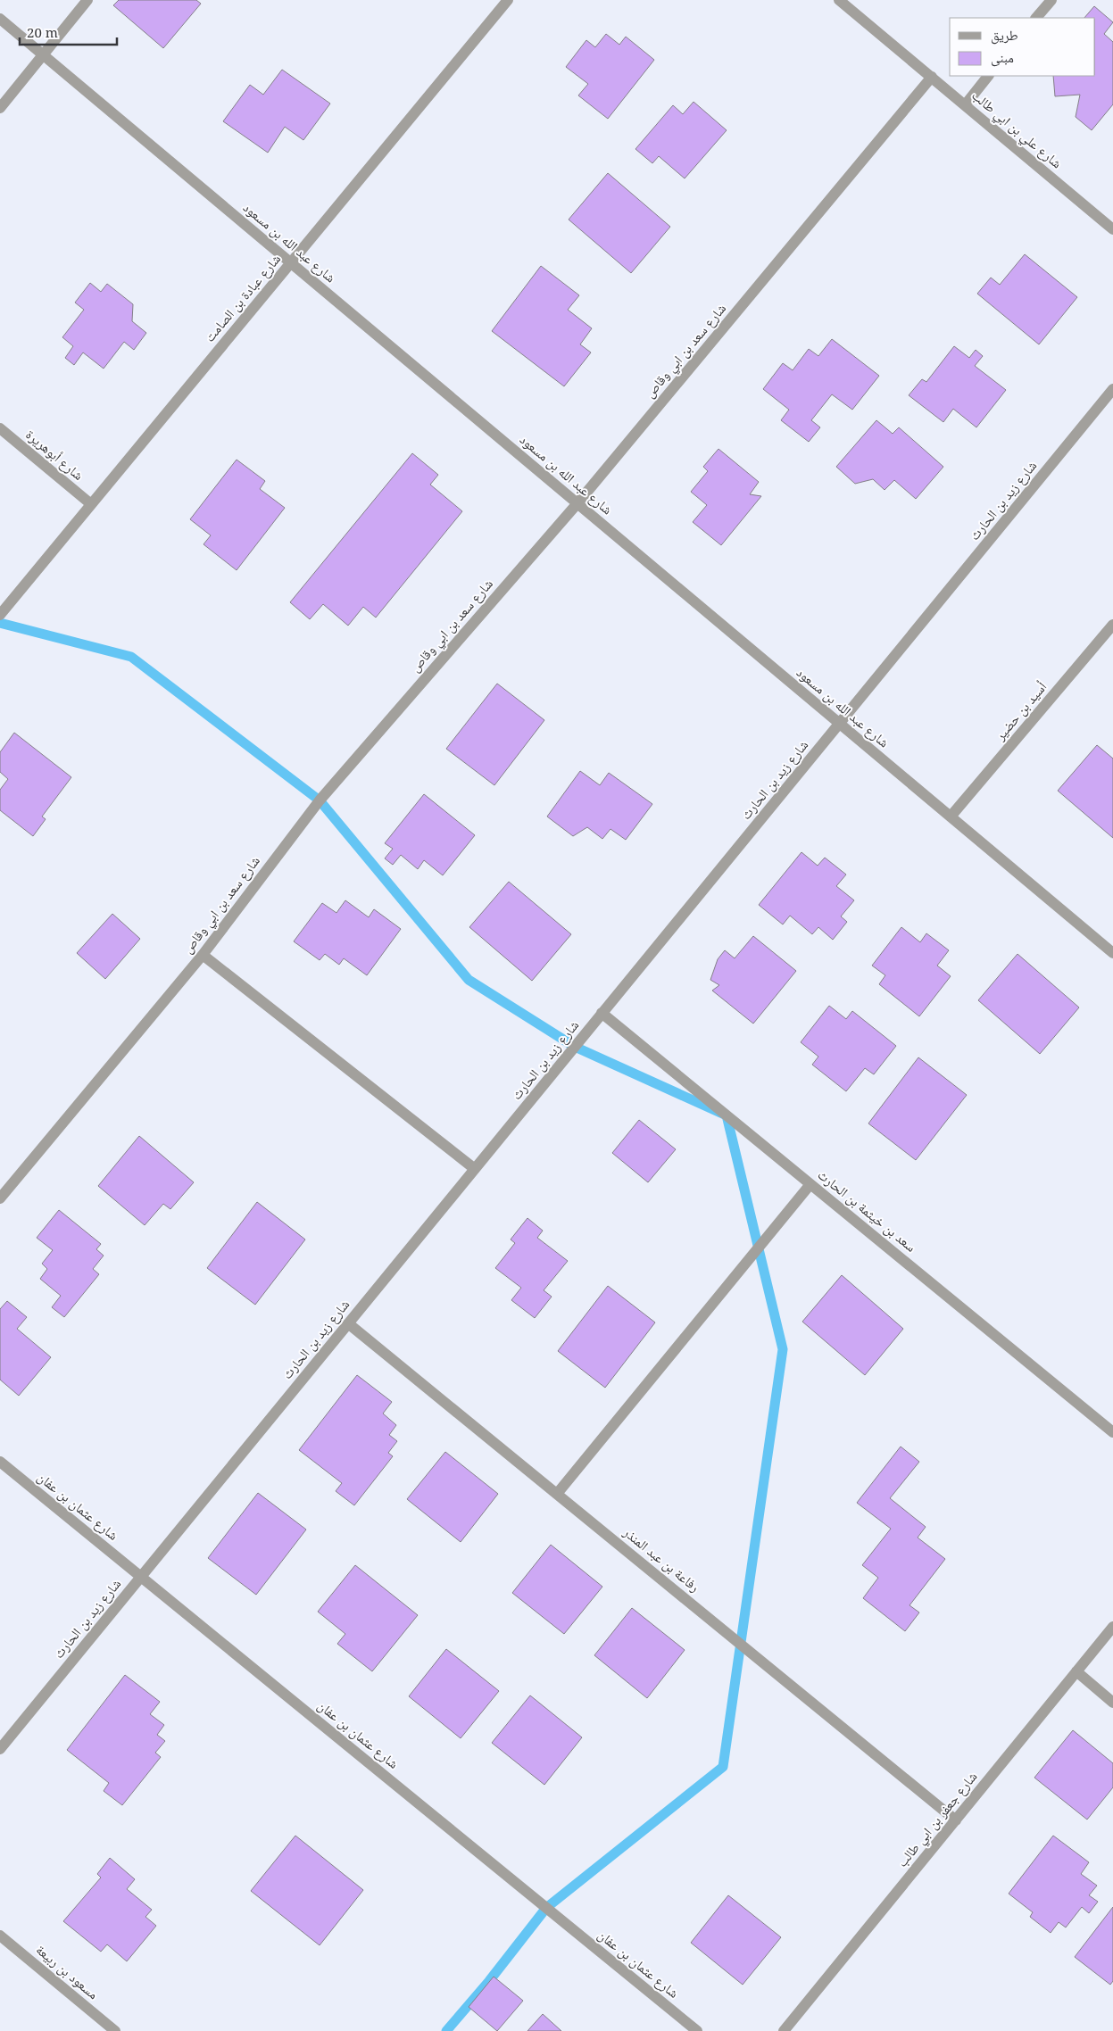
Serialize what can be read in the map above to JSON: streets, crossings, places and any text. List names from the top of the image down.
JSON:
{
  "streets": {
    "street": [
      "شارع علي بن ابي طالب",
      "شارع عبد الله بن مسعود",
      "شارع عبادة بن الصامت",
      "شارع سعد بن ابي وقاص",
      "شارع أبوهريرة",
      "شارع زيد بن الحارث",
      "أسيد بن حضير",
      "سعد بن خيثمة بن الحارث",
      "شارع عثمان بن عفان",
      "رفاعة بن عبد المنذر",
      "شارع جعفر بن ابي طالب",
      "مسعود بن ربيعة"
    ]
  },
  "crossings": [
    ["شارع علي بن ابي طالب", "شارع سعد بن ابي وقاص"],
    ["شارع عبد الله بن مسعود", "شارع عبادة بن الصامت"],
    ["شارع عبد الله بن مسعود", "شارع سعد بن ابي وقاص"],
    ["شارع عبد الله بن مسعود", "شارع زيد بن الحارث"],
    ["شارع عبد الله بن مسعود", "أسيد بن حضير"],
    ["شارع عبادة بن الصامت", "شارع أبوهريرة"],
    ["شارع زيد بن الحارث", "سعد بن خيثمة بن الحارث"],
    ["شارع زيد بن الحارث", "شارع عثمان بن عفان"],
    ["شارع زيد بن الحارث", "رفاعة بن عبد المنذر"],
    ["رفاعة بن عبد المنذر", "شارع جعفر بن ابي طالب"]
  ],
  "legend": ["طريق", "مبنى"],
  "scale_bar": "20 m"
}
